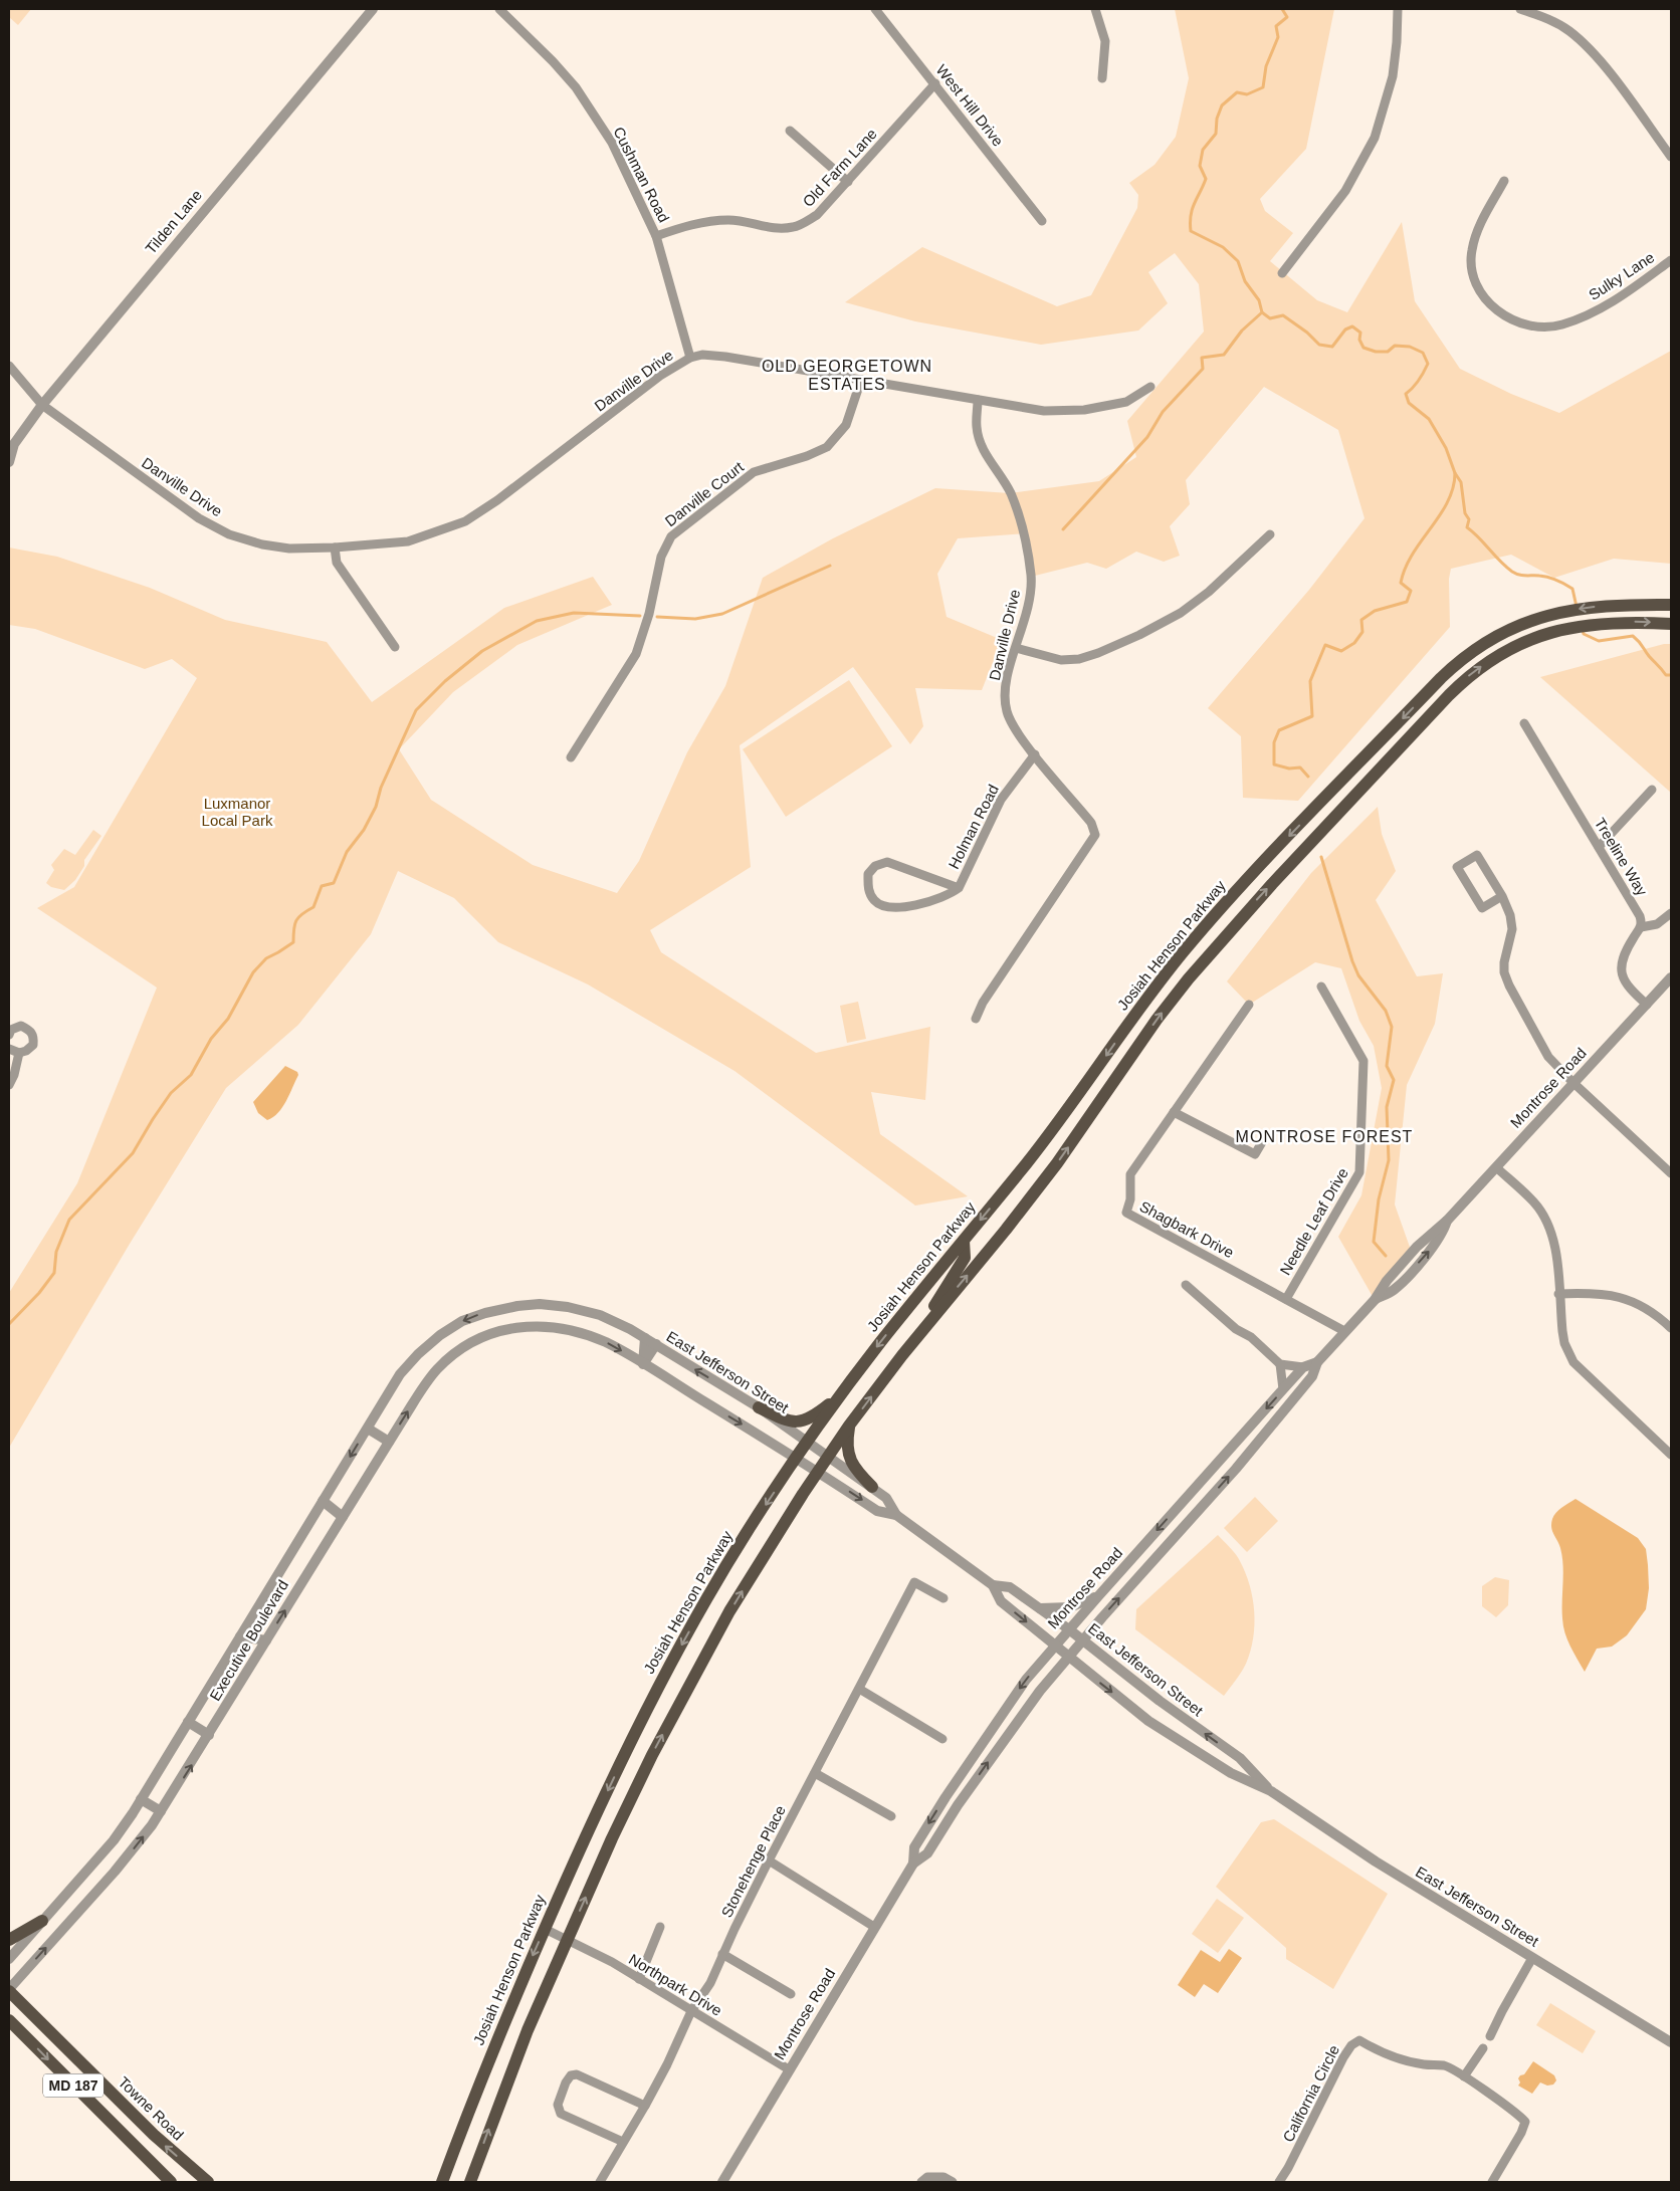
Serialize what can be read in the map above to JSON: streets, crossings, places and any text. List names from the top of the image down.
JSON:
{
  "streets": {
    "main road": ["Josiah Henson Parkway", "MD 187", "Towne Road"],
    "street": [
      "West Hill Drive",
      "Old Farm Lane",
      "Cushman Road",
      "Tilden Lane",
      "Sulky Lane",
      "Danville Drive",
      "Danville Court",
      "Holman Road",
      "Treeline Way",
      "Montrose Road",
      "Needle Leaf Drive",
      "Shagbark Drive",
      "East Jefferson Street",
      "Executive Boulevard",
      "Stonehenge Place",
      "Northpark Drive",
      "California Circle"
    ]
  },
  "crossings": [
    ["West Hill Drive", "Old Farm Lane"],
    ["Old Farm Lane", "Cushman Road"],
    ["Cushman Road", "Danville Drive"],
    ["Tilden Lane", "Danville Drive"],
    ["Danville Drive", "Danville Court"],
    ["Danville Drive", "Holman Road"],
    ["Josiah Henson Parkway", "East Jefferson Street"],
    ["Josiah Henson Parkway", "Northpark Drive"],
    ["Montrose Road", "Shagbark Drive"],
    ["Montrose Road", "East Jefferson Street"],
    ["Montrose Road", "Northpark Drive"],
    ["Needle Leaf Drive", "Shagbark Drive"],
    ["East Jefferson Street", "Executive Boulevard"],
    ["Executive Boulevard", "Towne Road"],
    ["Stonehenge Place", "Northpark Drive"]
  ],
  "districts": ["OLD GEORGETOWN ESTATES", "MONTROSE FOREST"],
  "parks": ["Luxmanor Local Park"]
}
